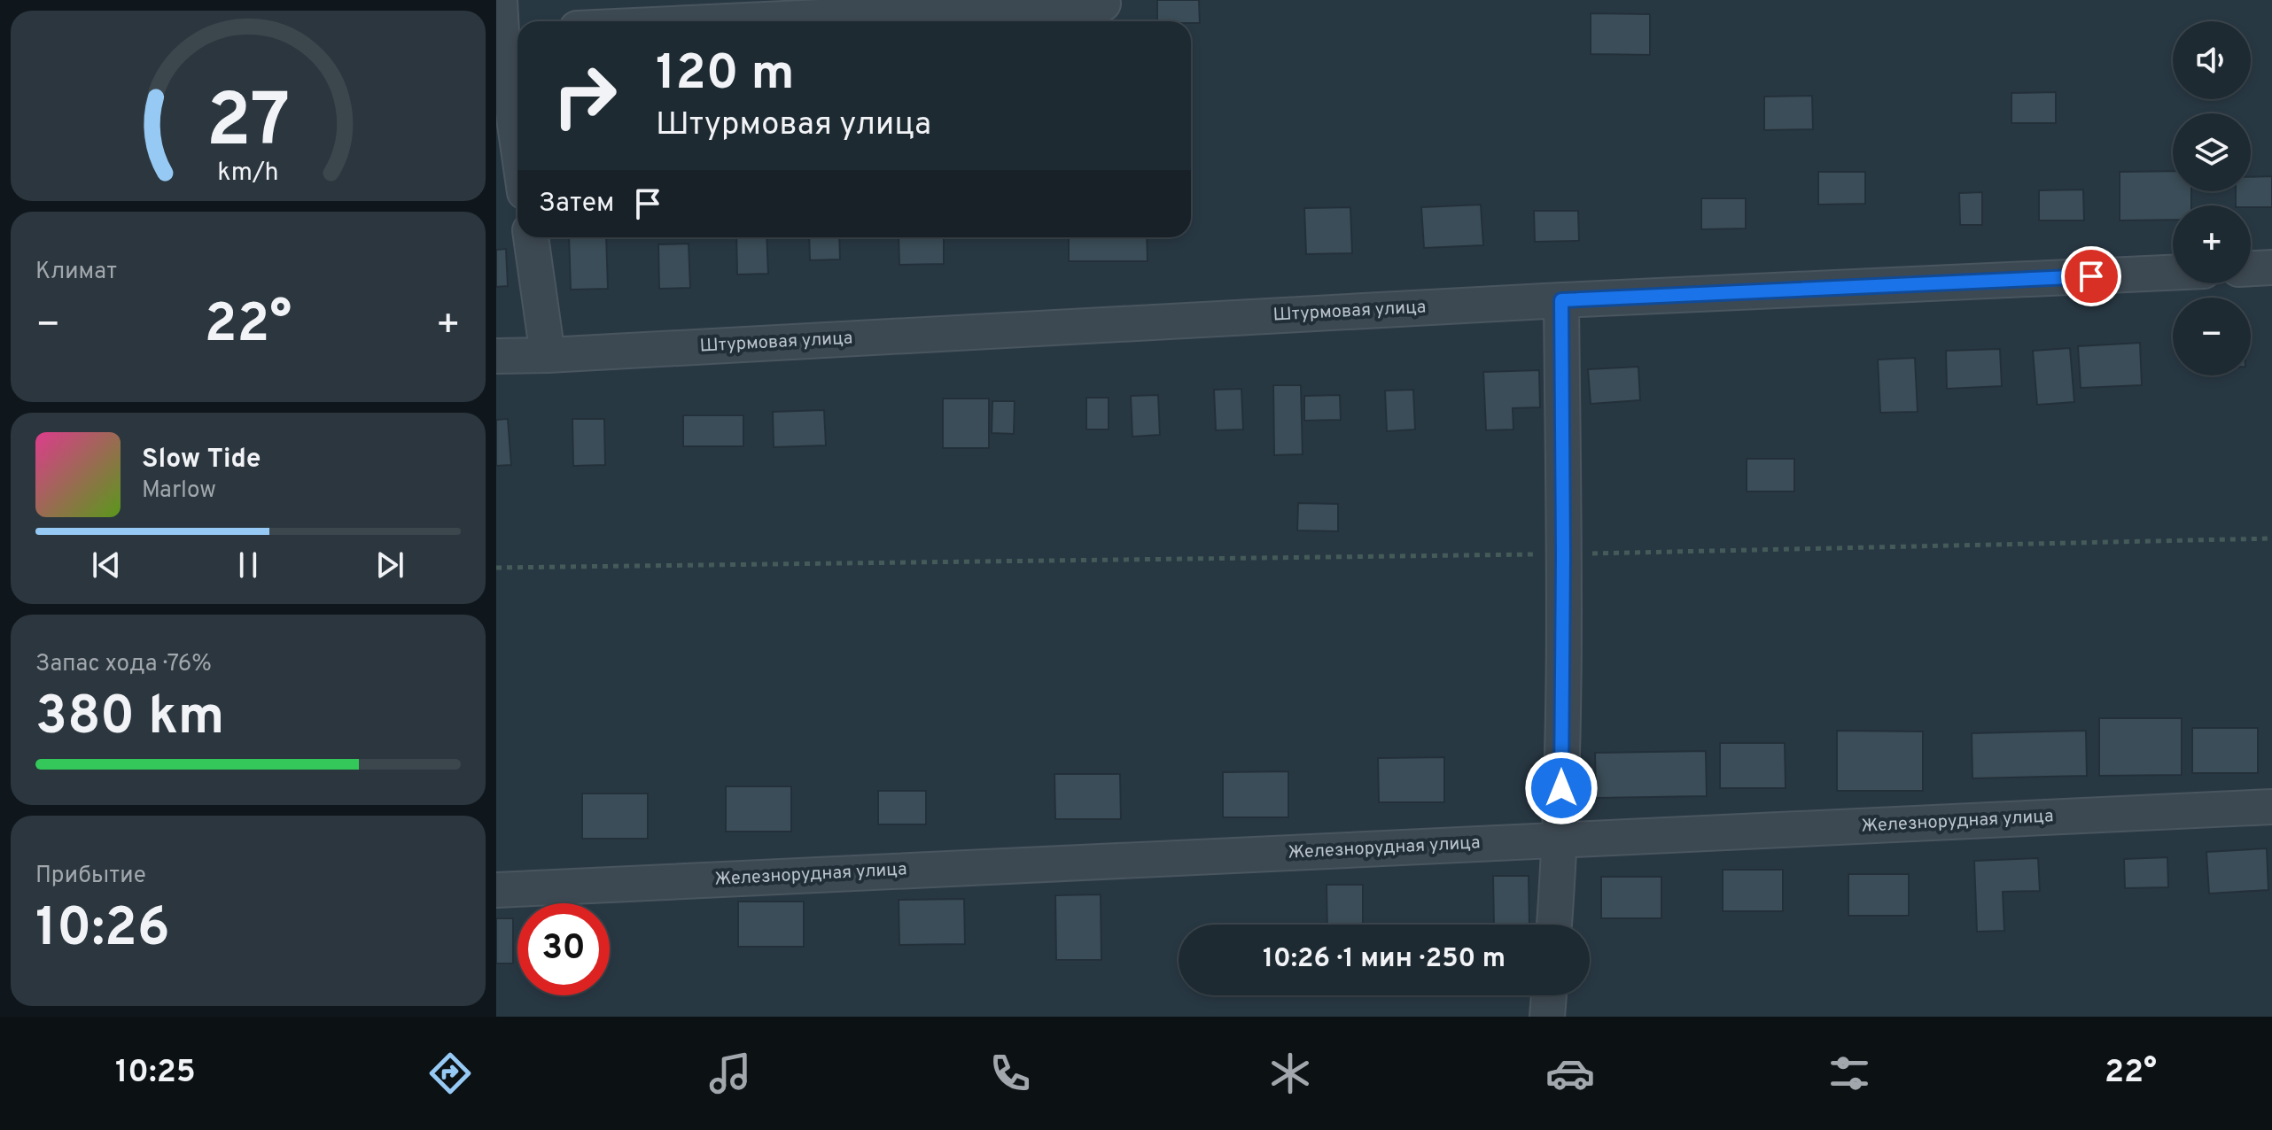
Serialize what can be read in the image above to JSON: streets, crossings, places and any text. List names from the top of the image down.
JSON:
{
  "streets": {
    "street": ["Штурмовая улица", "Железнорудная улица"]
  },
  "page": {
    "map_buttons": ["+", "−"],
    "turn": ["120 m", "Штурмовая улица"],
    "then": "Затем",
    "tile": [
      "Климат",
      ["Запас хода · 76%", "380 km"],
      ["Прибытие", "10:26"]
    ],
    "heat": ["−", "22°", "+"],
    "song": ["Slow Tide", "Marlow"],
    "limit": "30",
    "trip": "10:26 · 1 мин · 250 m",
    "tabs": ["10:25", "22°"],
    "gauge": ["27", "km/h"]
  }
}
